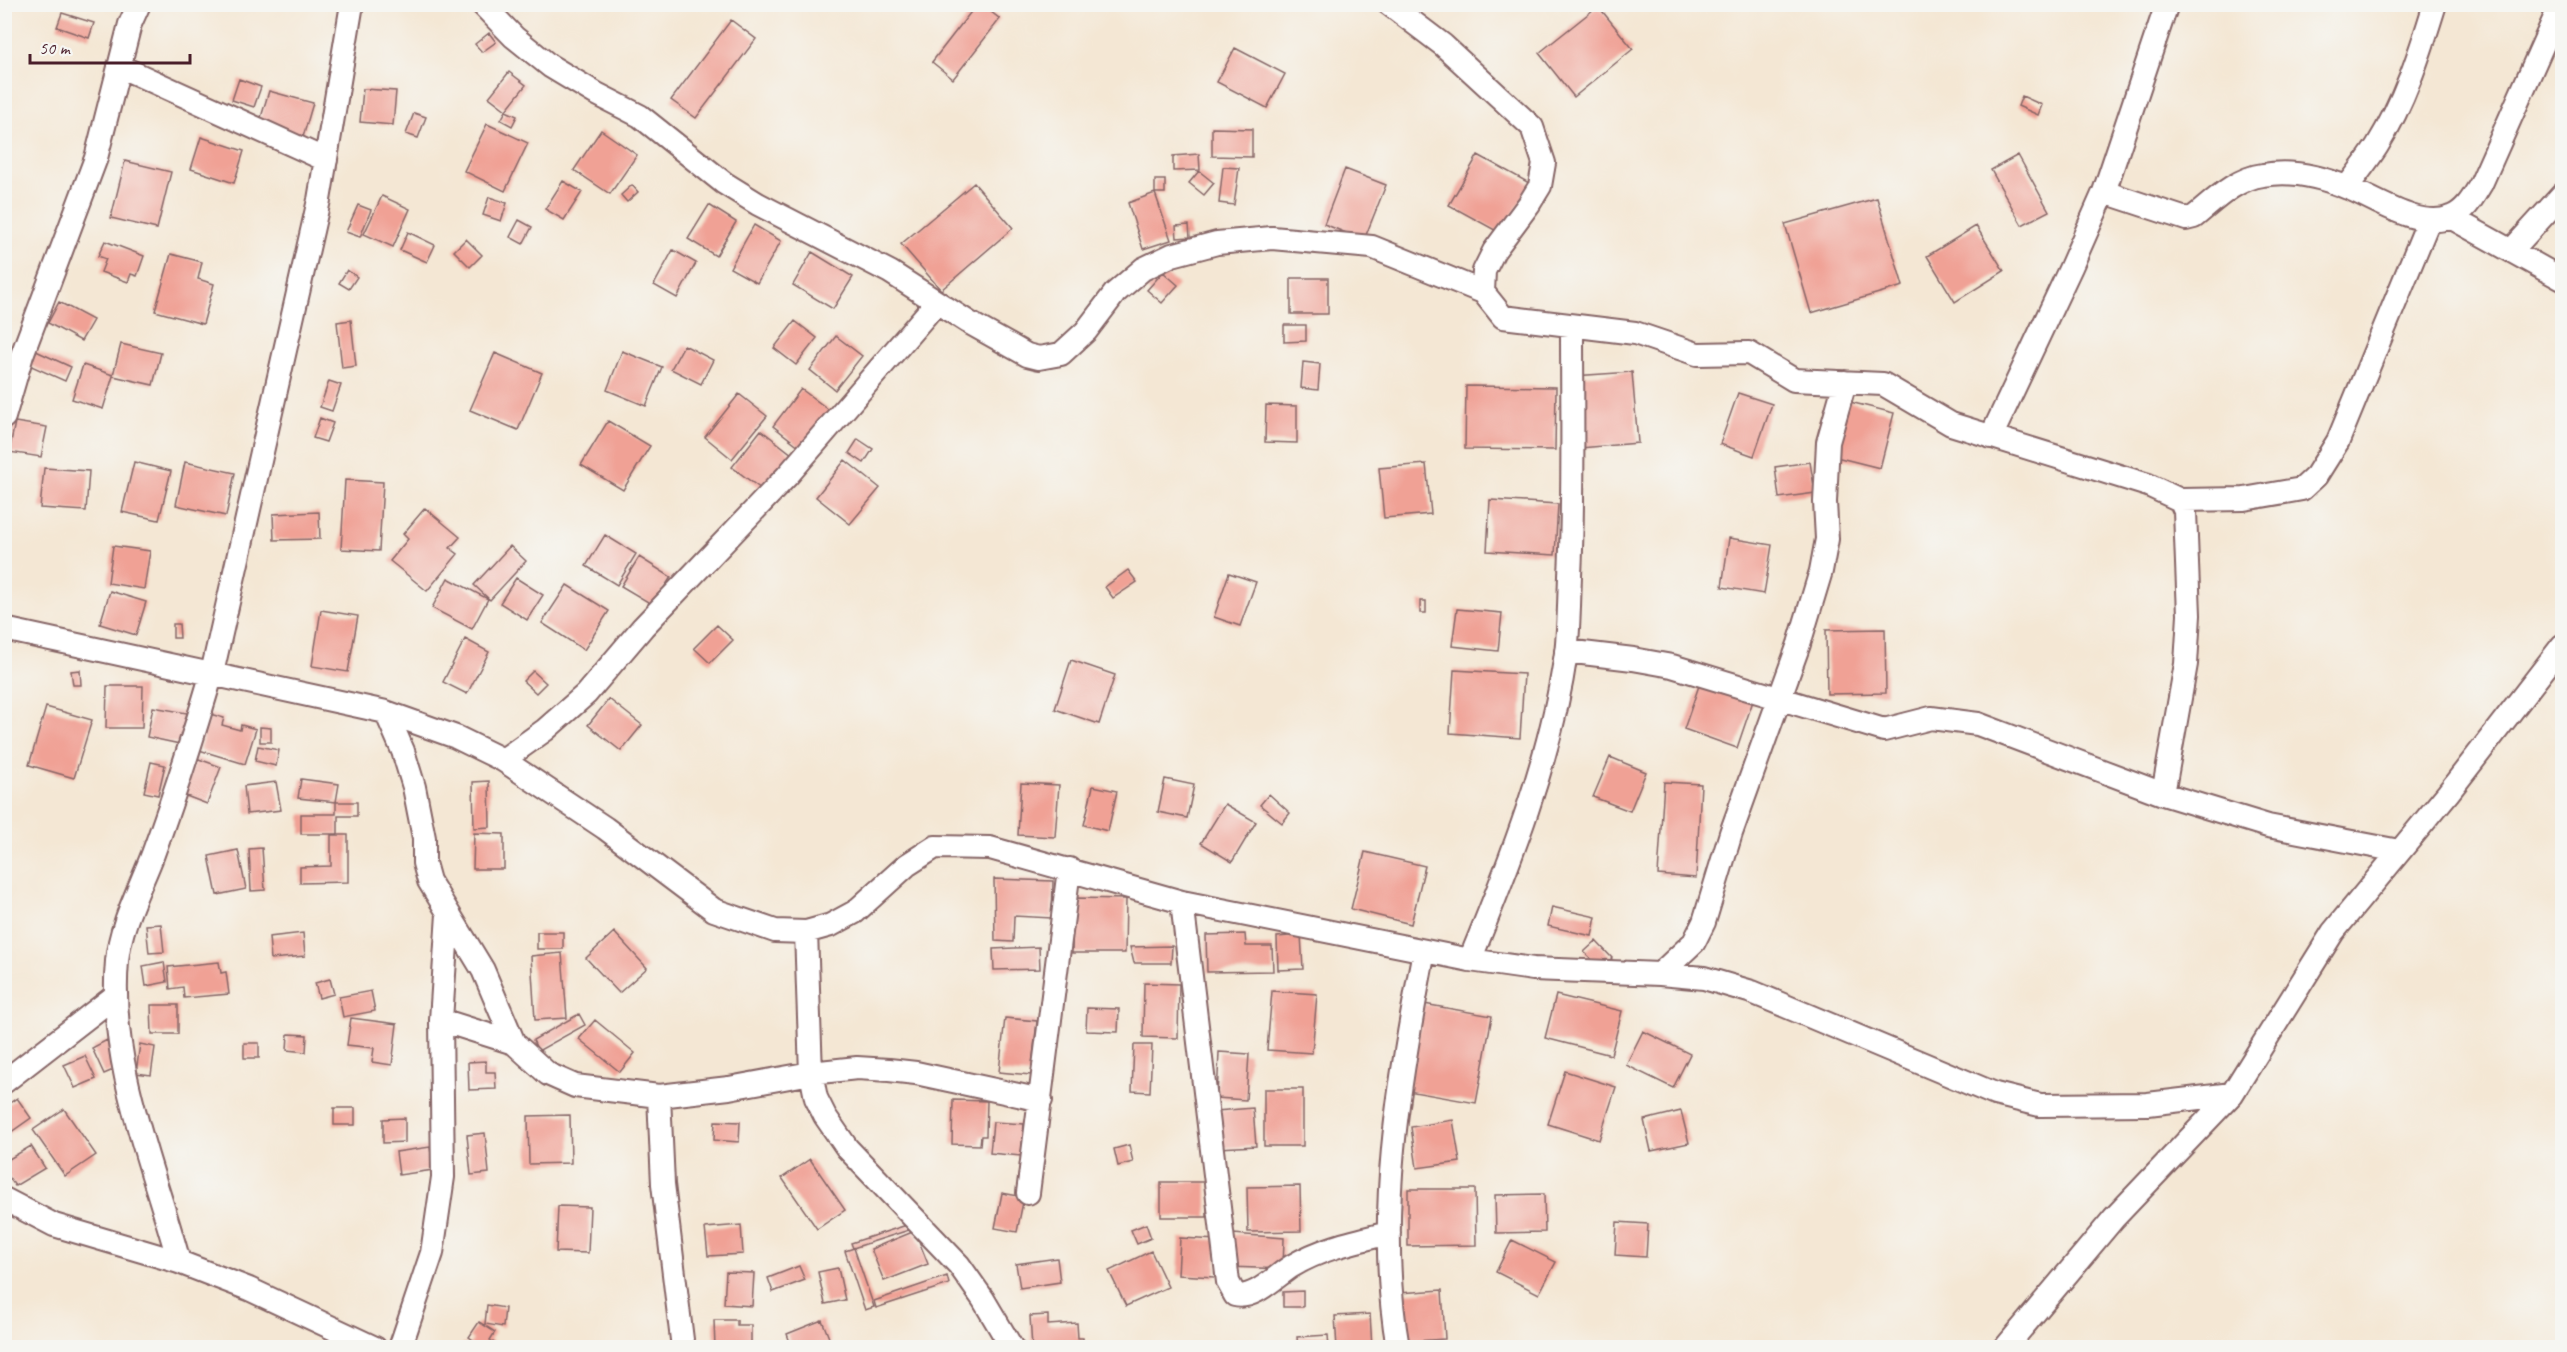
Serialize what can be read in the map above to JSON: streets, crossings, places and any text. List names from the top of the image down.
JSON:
{
  "scale_bar": "50 m"
}
